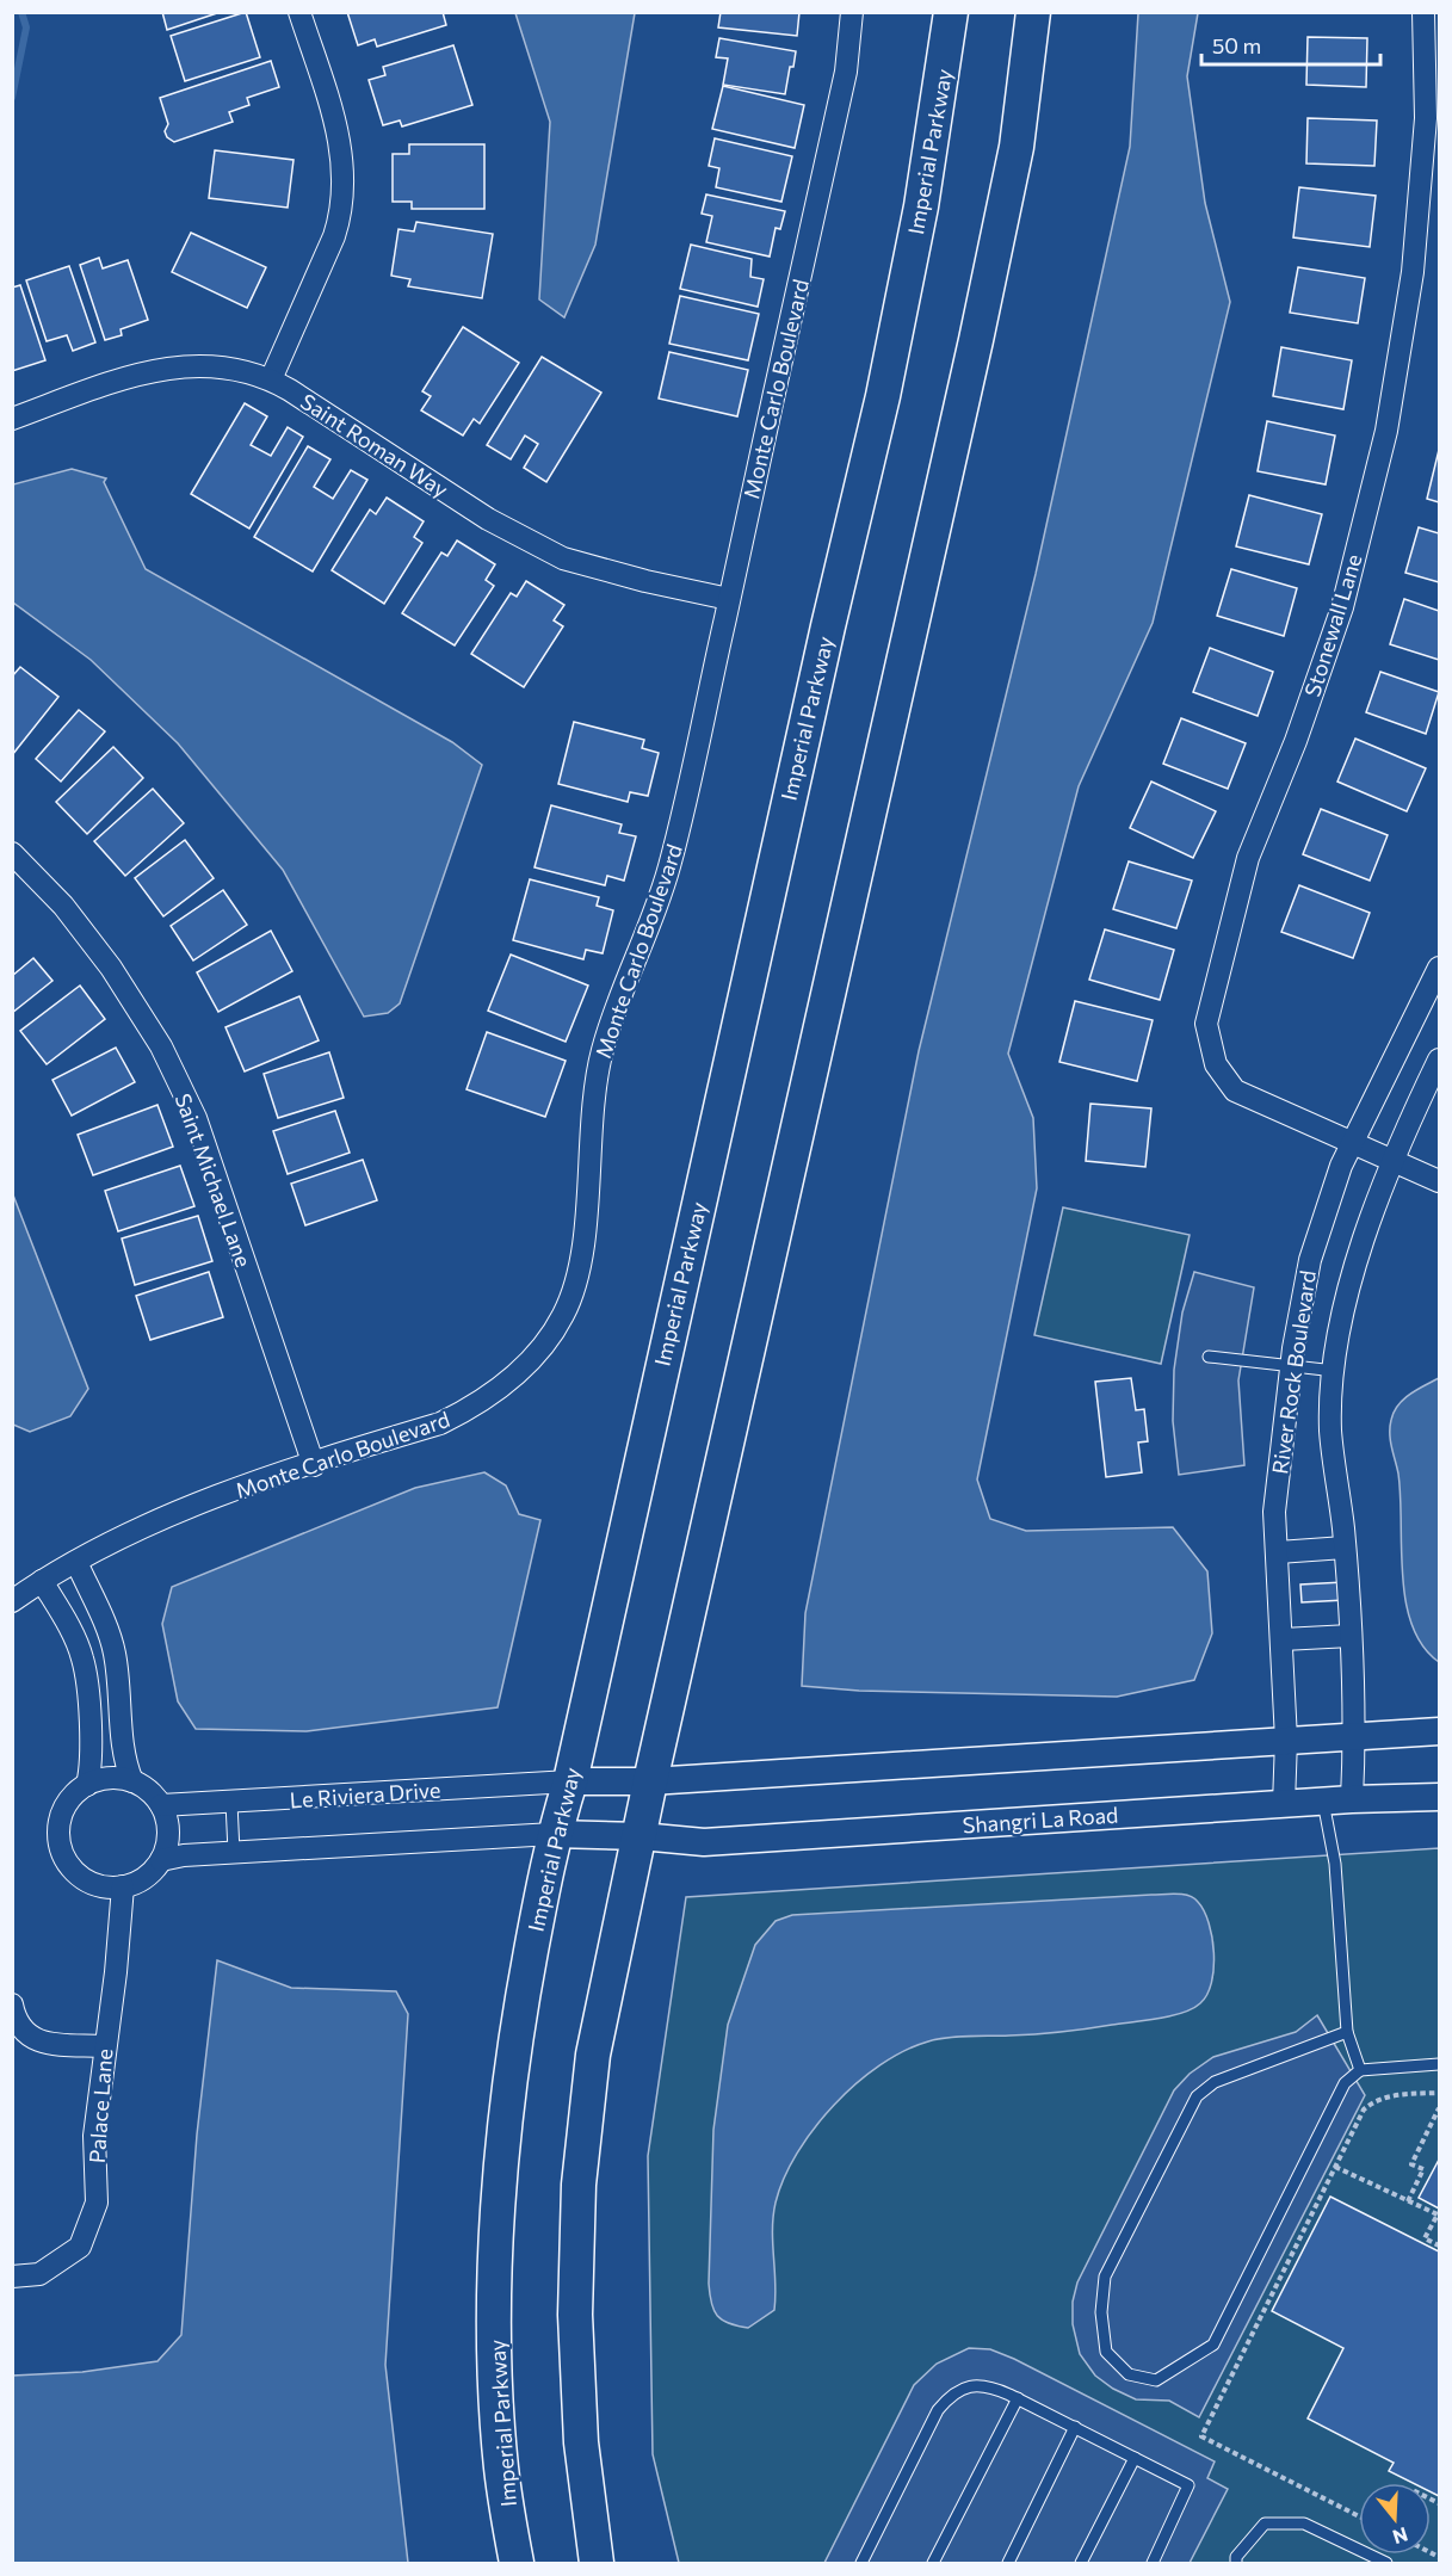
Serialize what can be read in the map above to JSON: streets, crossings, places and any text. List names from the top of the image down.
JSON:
{
  "streets": {
    "main road": ["Imperial Parkway"],
    "street": [
      "Monte Carlo Boulevard",
      "Saint Roman Way",
      "Stonewall Lane",
      "Saint Michael Lane",
      "River Rock Boulevard",
      "Le Riviera Drive",
      "Shangri La Road",
      "Palace Lane"
    ]
  },
  "crossings": [
    ["Imperial Parkway", "Le Riviera Drive"],
    ["Imperial Parkway", "Shangri La Road"],
    ["Monte Carlo Boulevard", "Saint Roman Way"],
    ["Monte Carlo Boulevard", "Saint Michael Lane"],
    ["Stonewall Lane", "River Rock Boulevard"],
    ["River Rock Boulevard", "Shangri La Road"],
    ["Le Riviera Drive", "Palace Lane"]
  ],
  "scale_bar": "50 m",
  "north": "bottom"
}
